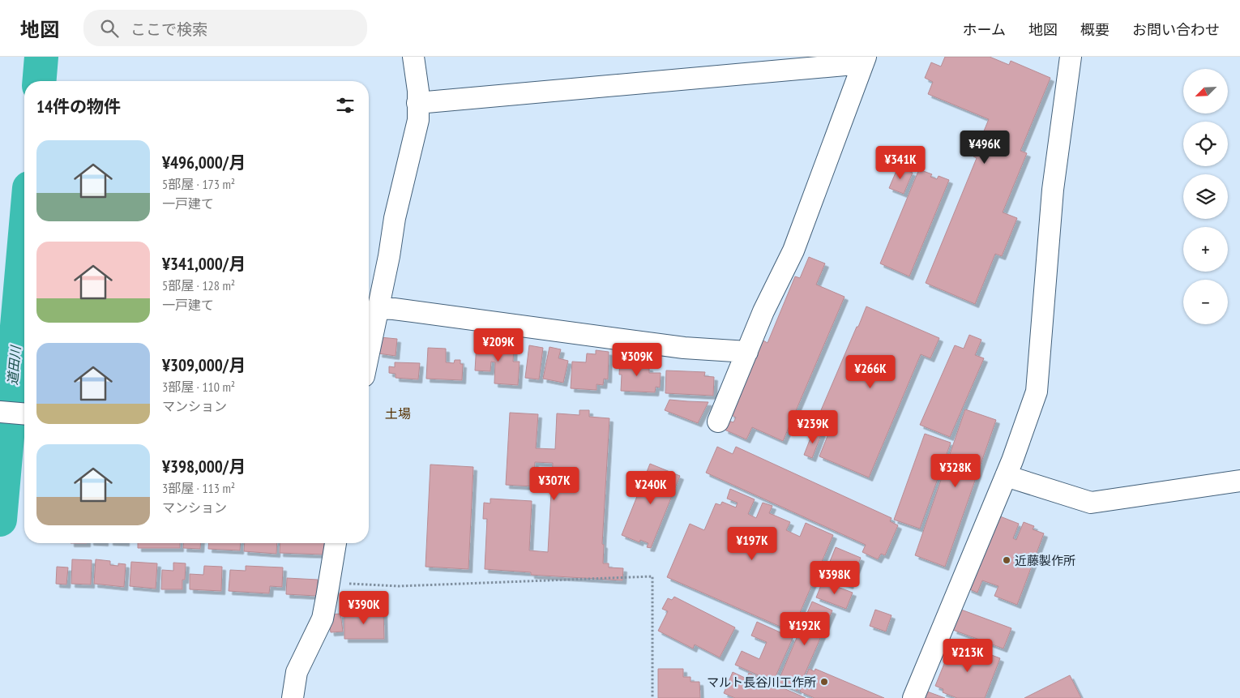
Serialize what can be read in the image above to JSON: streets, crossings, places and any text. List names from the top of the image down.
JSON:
{
  "districts": ["土場"],
  "water": ["道田川"],
  "places": ["近藤製作所", "マルト長谷川工作所"],
  "north": "bottom left",
  "page": {
    "header": "地図",
    "search": "ここで検索",
    "nav": [
      "ホーム",
      "地図",
      "概要",
      "お問い合わせ"
    ],
    "map_buttons": ["+", "−"],
    "heading": "14件の物件",
    "list": [
      {
        "name": "¥496,000/月",
        "note": "5部屋 · 173 m² · 一戸建て"
      },
      {
        "name": "¥341,000/月",
        "note": "5部屋 · 128 m² · 一戸建て"
      },
      {
        "name": "¥309,000/月",
        "note": "3部屋 · 110 m² · マンション"
      },
      {
        "name": "¥398,000/月",
        "note": "3部屋 · 113 m² · マンション"
      }
    ],
    "price": [
      "¥496K",
      "¥341K",
      "¥209K",
      "¥309K",
      "¥266K",
      "¥239K",
      "¥328K",
      "¥307K",
      "¥240K",
      "¥197K",
      "¥398K",
      "¥390K",
      "¥192K",
      "¥213K"
    ]
  }
}
